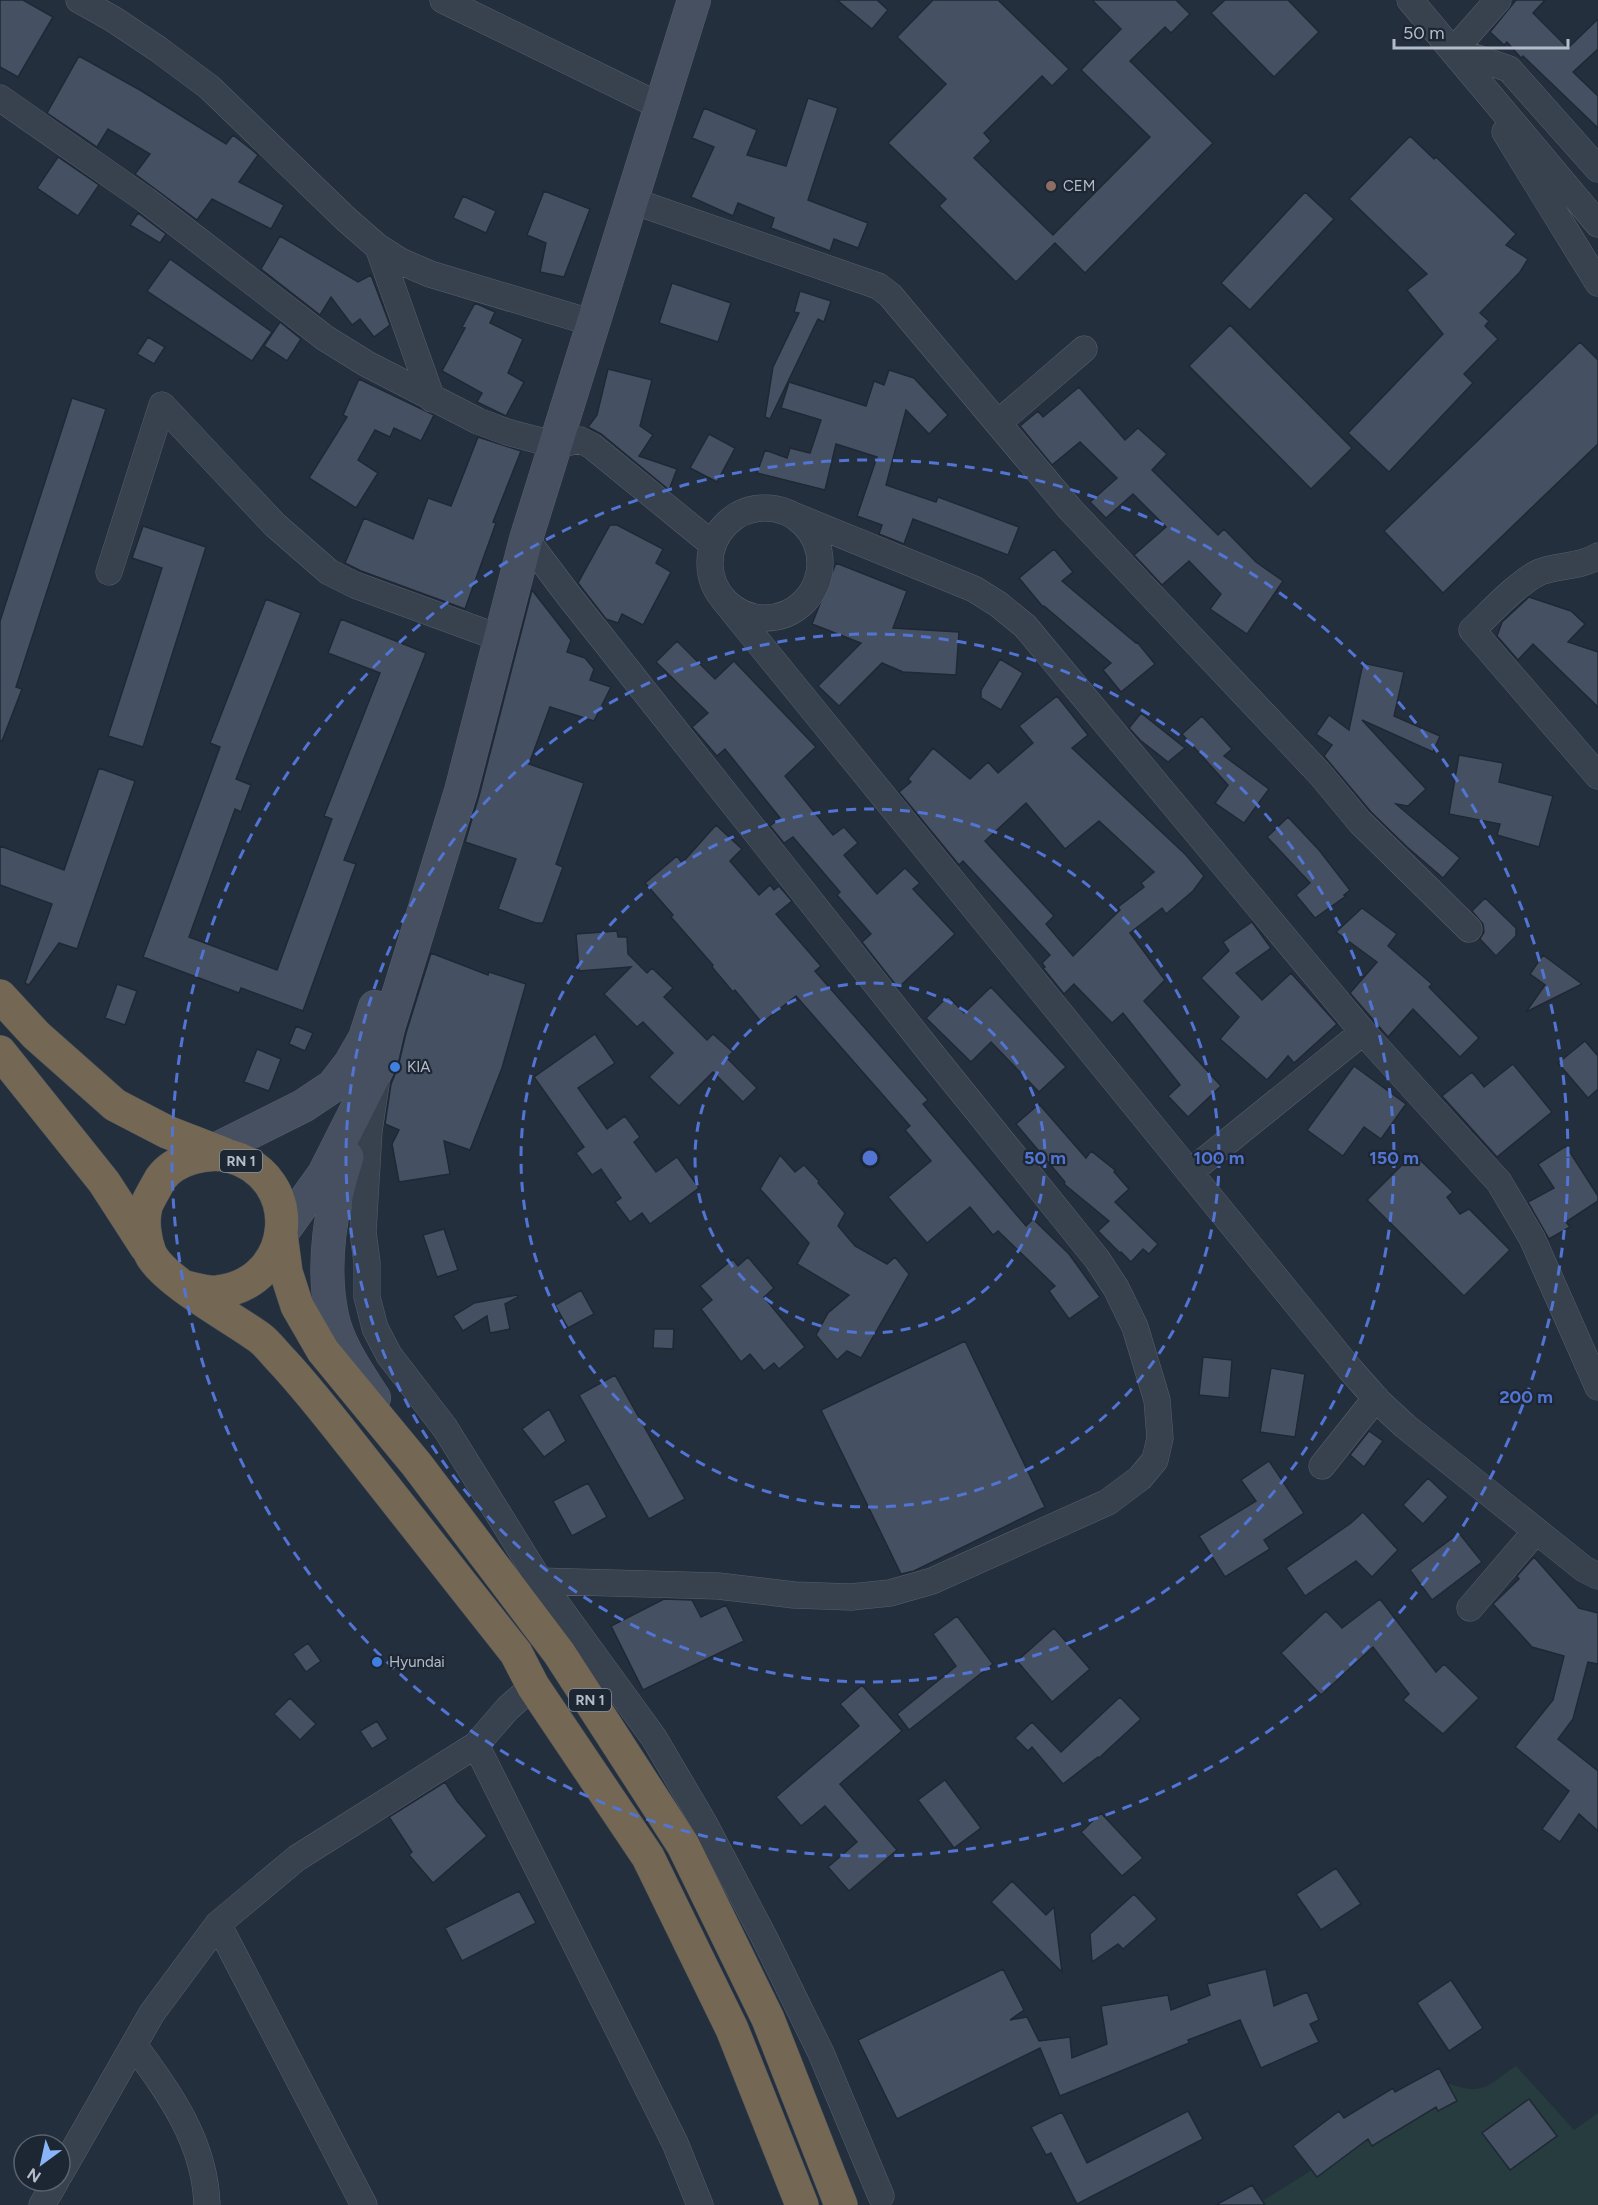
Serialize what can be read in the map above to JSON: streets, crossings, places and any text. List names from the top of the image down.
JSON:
{
  "streets": {
    "highway": ["RN 1"]
  },
  "places": ["CEM", "KIA", "Hyundai"],
  "scale_bar": "50 m",
  "north": "bottom left",
  "rings": [
    "50 m",
    "100 m",
    "150 m",
    "200 m"
  ]
}
